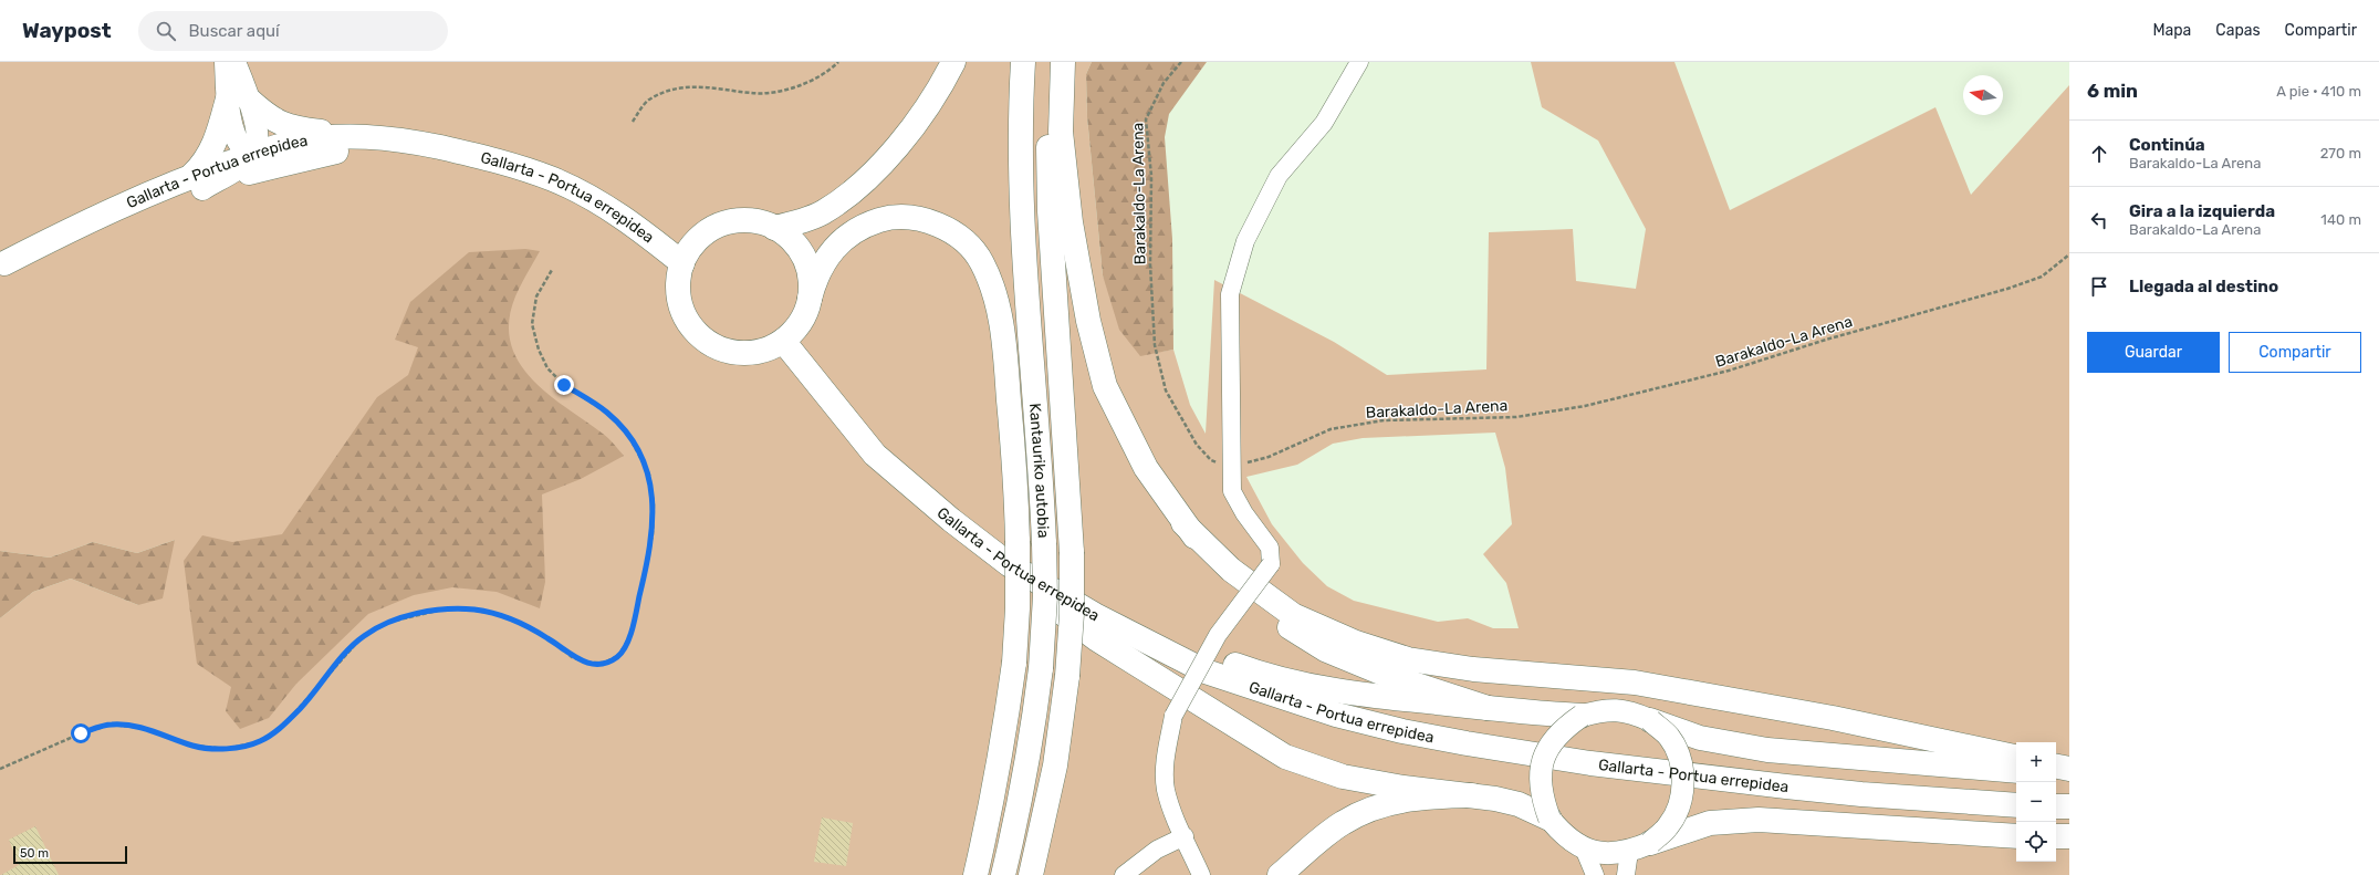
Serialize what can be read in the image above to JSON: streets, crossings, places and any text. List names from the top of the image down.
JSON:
{
  "streets": {
    "highway": ["Gallarta - Portua errepidea", "Kantauriko autobia"],
    "path": ["Barakaldo-La Arena"]
  },
  "scale_bar": "50 m",
  "north": "left",
  "page": {
    "header": "Waypost",
    "search": "Buscar aquí",
    "nav": ["Mapa", "Capas", "Compartir"],
    "heading": ["6 min", "A pie · 410 m"],
    "list": [
      ["Continúa", "Barakaldo-La Arena", "270 m"],
      ["Gira a la izquierda", "Barakaldo-La Arena", "140 m"],
      "Llegada al destino"
    ],
    "buttons": ["Guardar", "Compartir"],
    "map_buttons": ["+", "−"],
    "scale": "50 m"
  }
}
